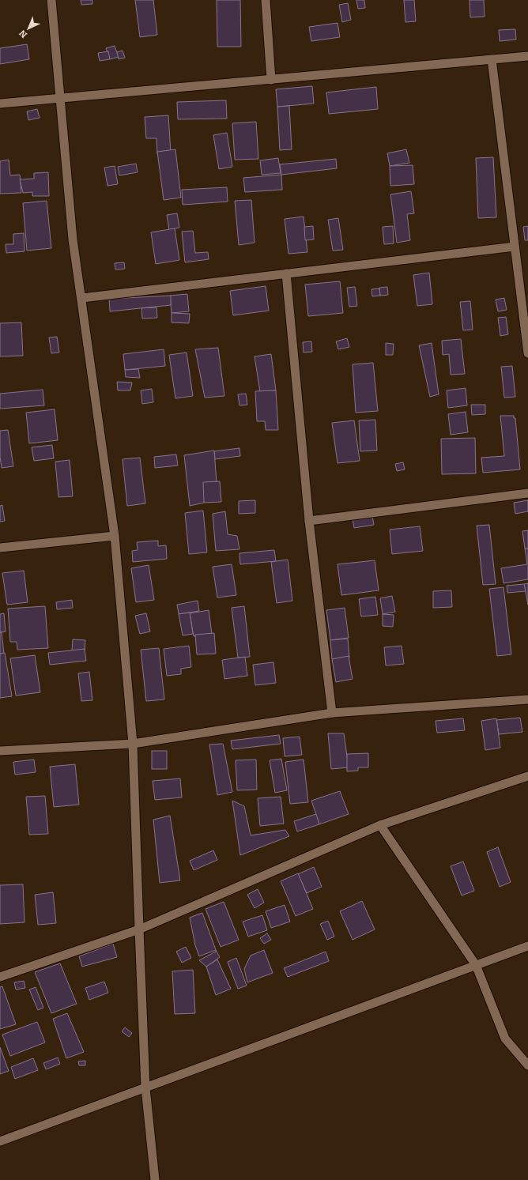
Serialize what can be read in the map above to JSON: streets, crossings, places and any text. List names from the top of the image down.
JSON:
{
  "north": "bottom left"
}
